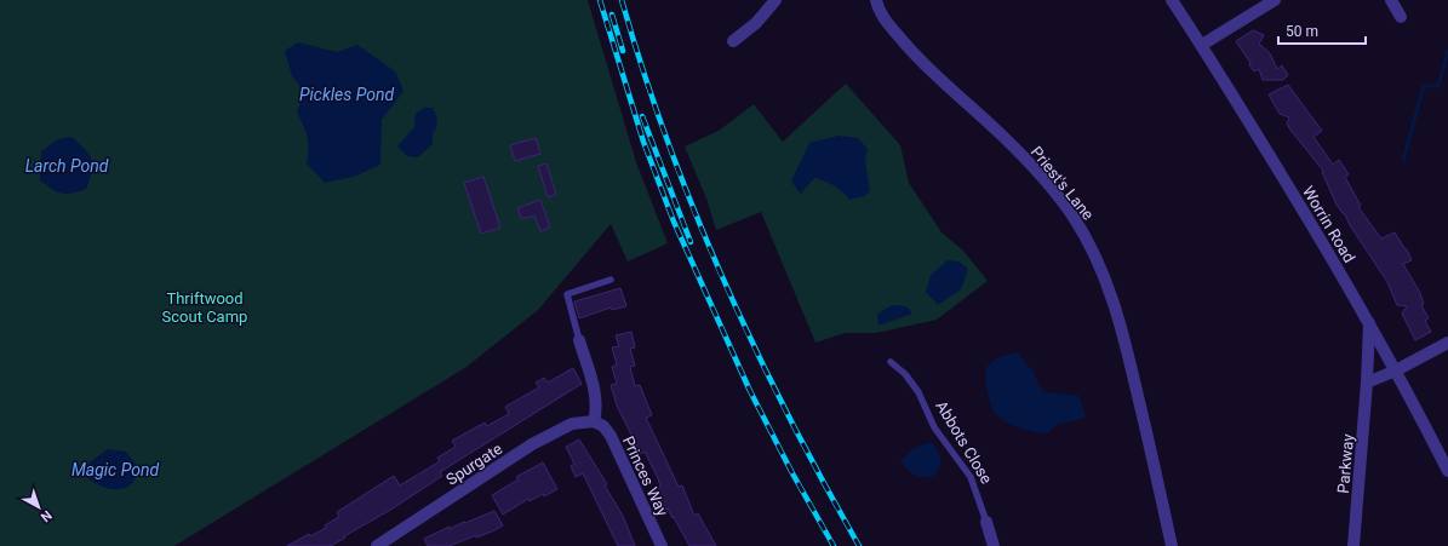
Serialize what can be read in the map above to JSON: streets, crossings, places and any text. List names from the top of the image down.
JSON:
{
  "streets": {
    "street": [
      "Priest's Lane",
      "Worrin Road",
      "Abbots Close",
      "Spurgate",
      "Parkway",
      "Princes Way"
    ]
  },
  "crossings": [
    ["Worrin Road", "Parkway"],
    ["Spurgate", "Princes Way"]
  ],
  "water": ["Pickles Pond", "Larch Pond", "Magic Pond"],
  "parks": ["Thriftwood Scout Camp"],
  "scale_bar": "50 m",
  "north": "bottom right"
}
